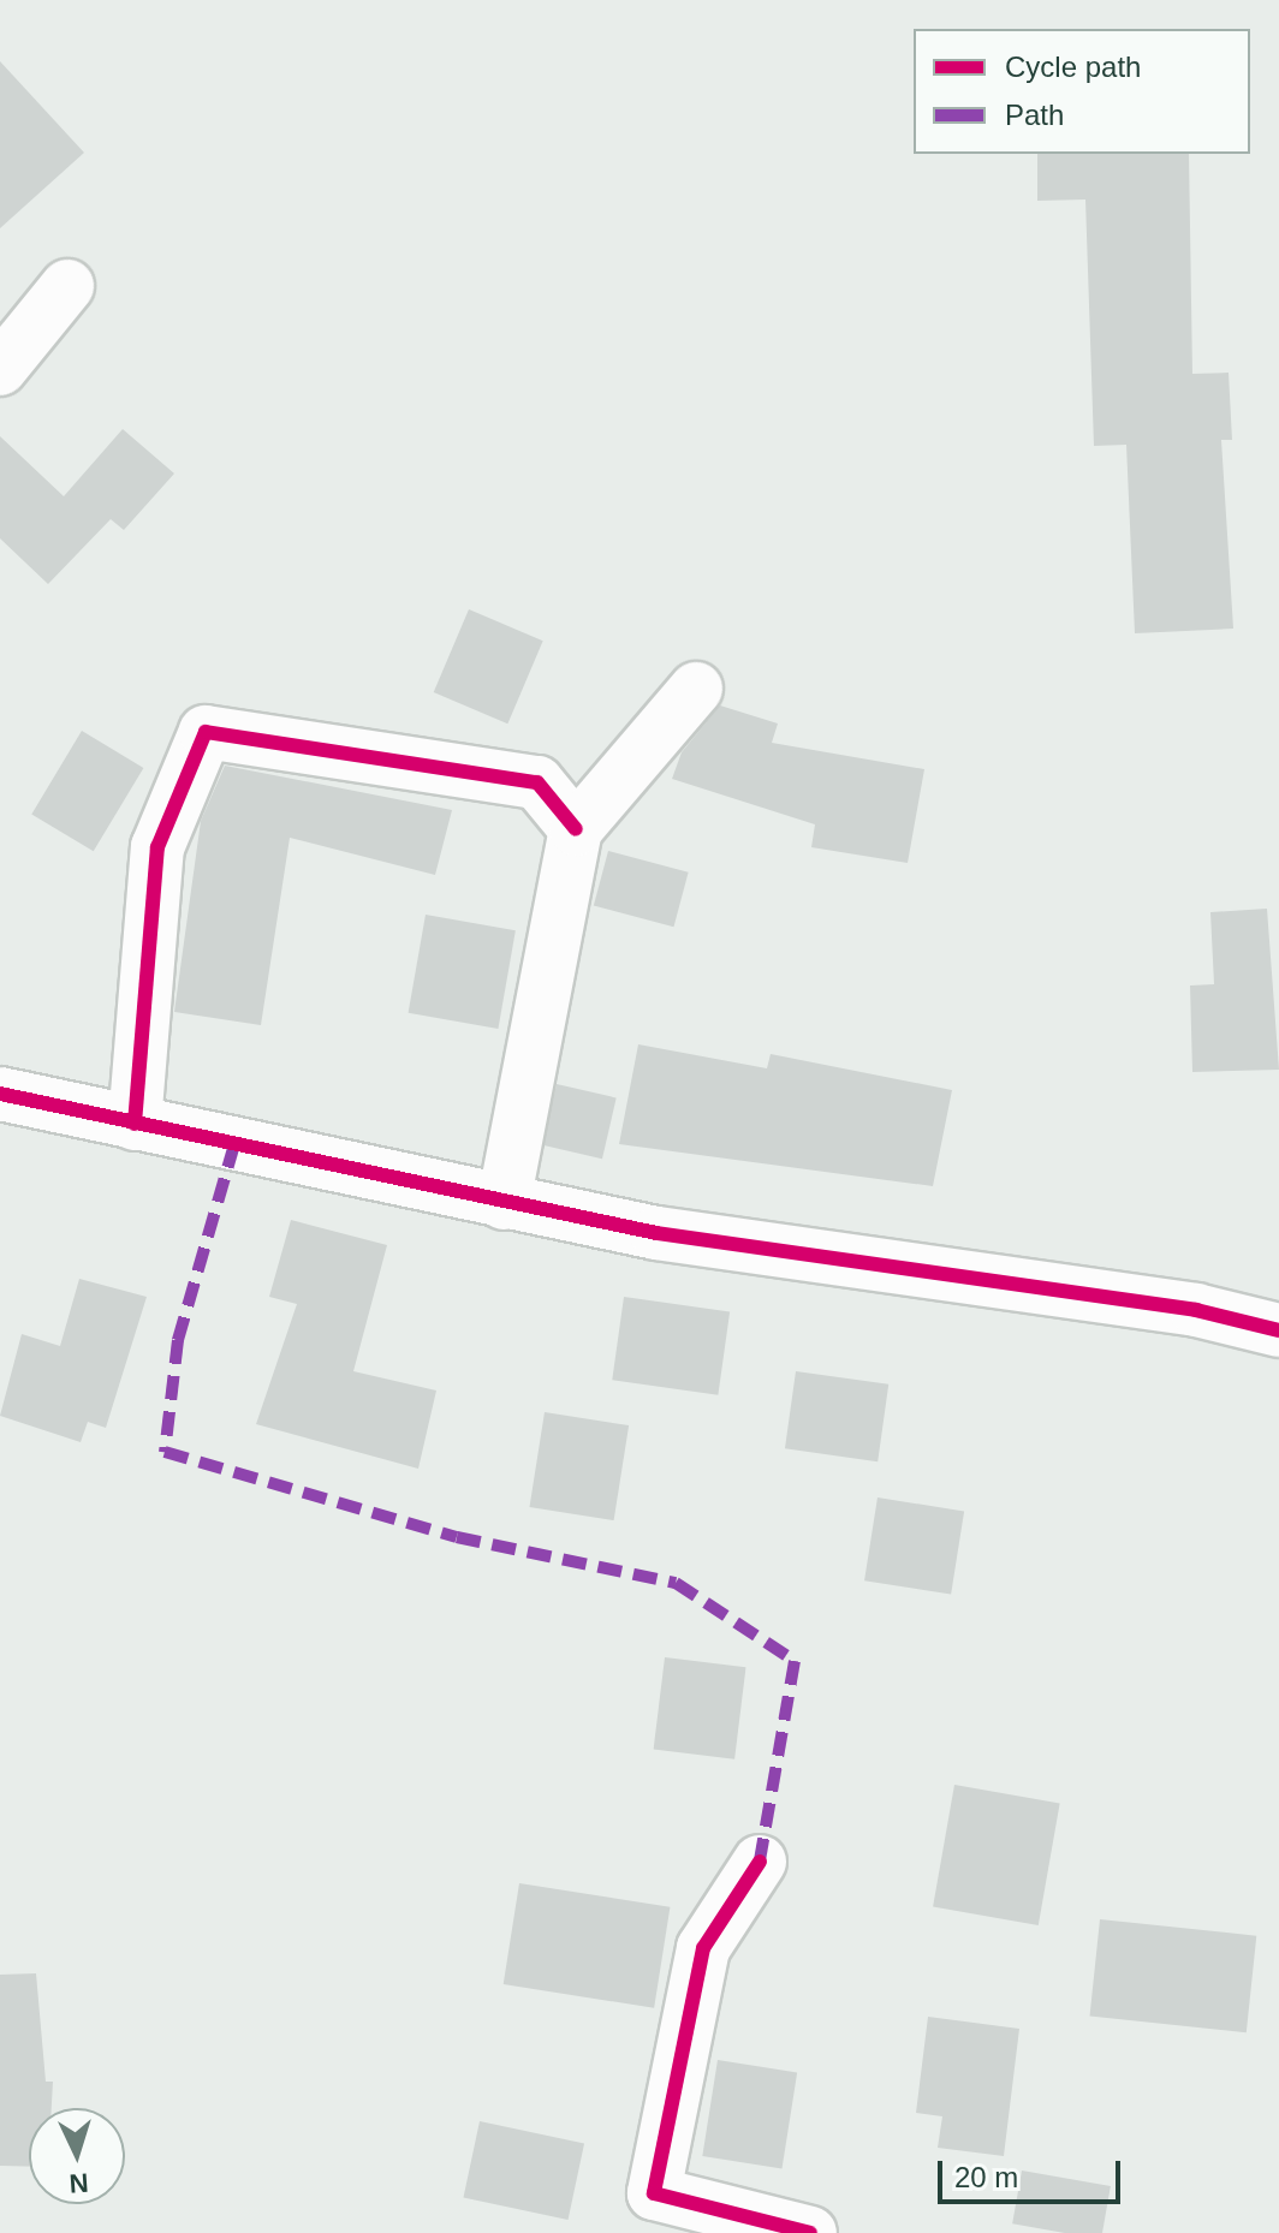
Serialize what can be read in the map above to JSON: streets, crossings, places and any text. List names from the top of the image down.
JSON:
{
  "legend": ["Cycle path", "Path"],
  "scale_bar": "20 m",
  "north": "bottom"
}
